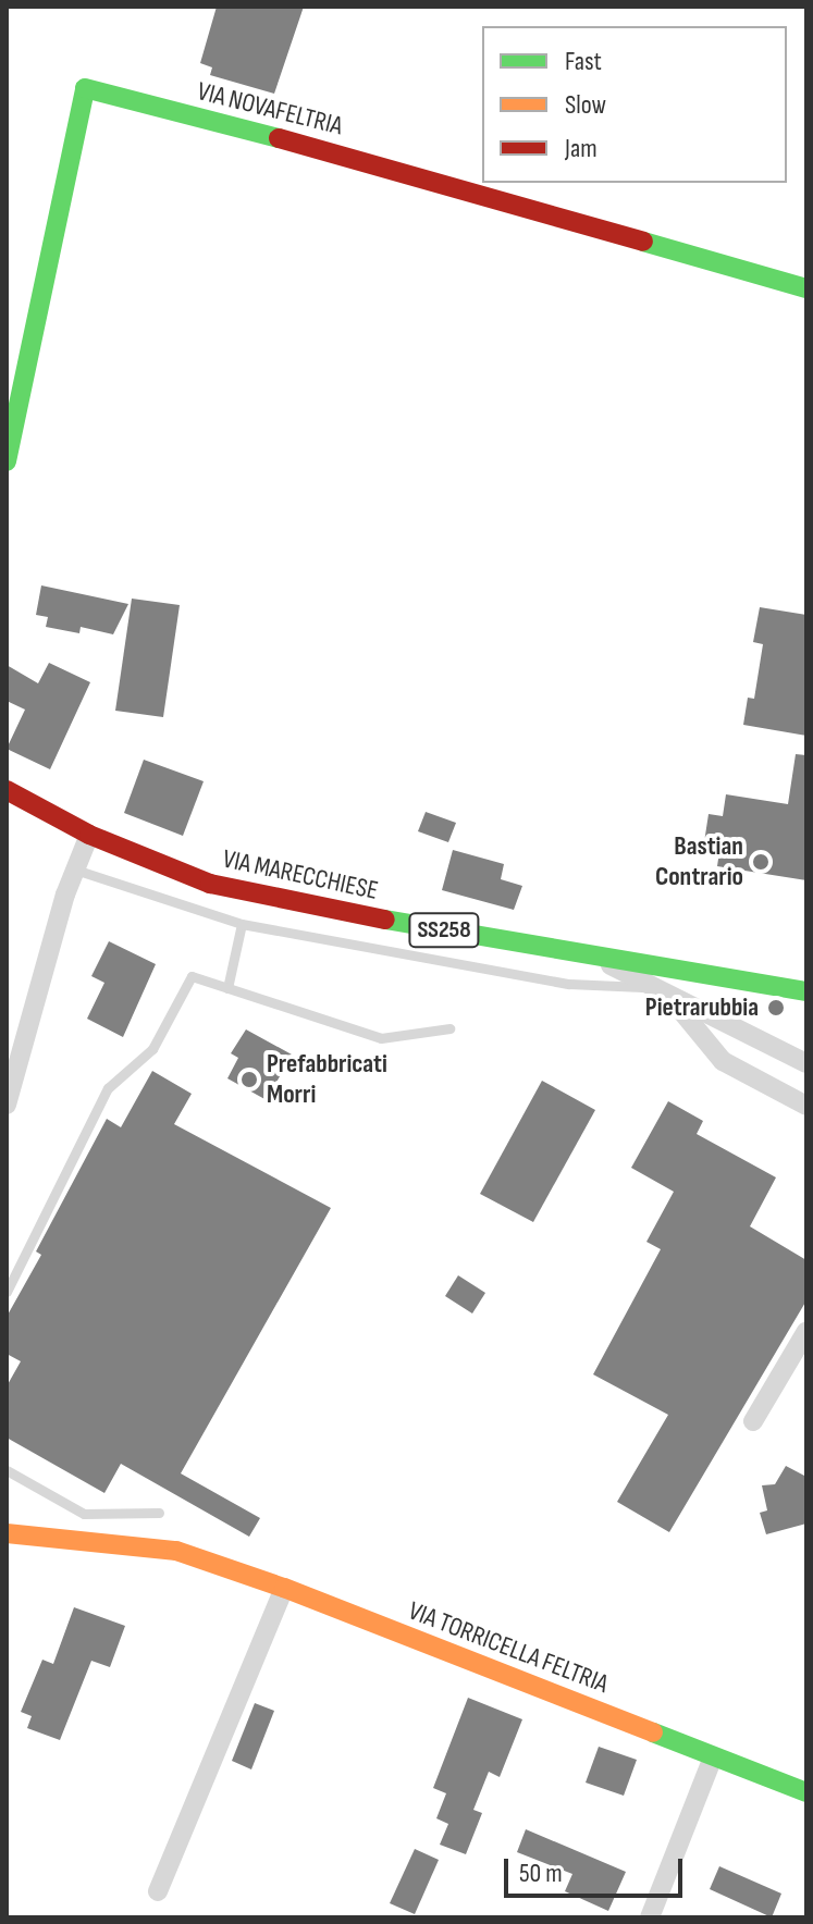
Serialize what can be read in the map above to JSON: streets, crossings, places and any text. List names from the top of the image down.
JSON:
{
  "streets": {
    "street": [
      "VIA NOVAFELTRIA",
      "VIA MARECCHIESE",
      "SS258",
      "VIA TORRICELLA FELTRIA"
    ]
  },
  "places": ["Bastian Contrario", "Pietrarubbia", "Prefabbricati Morri"],
  "legend": ["Fast", "Slow", "Jam"],
  "scale_bar": "50 m"
}
